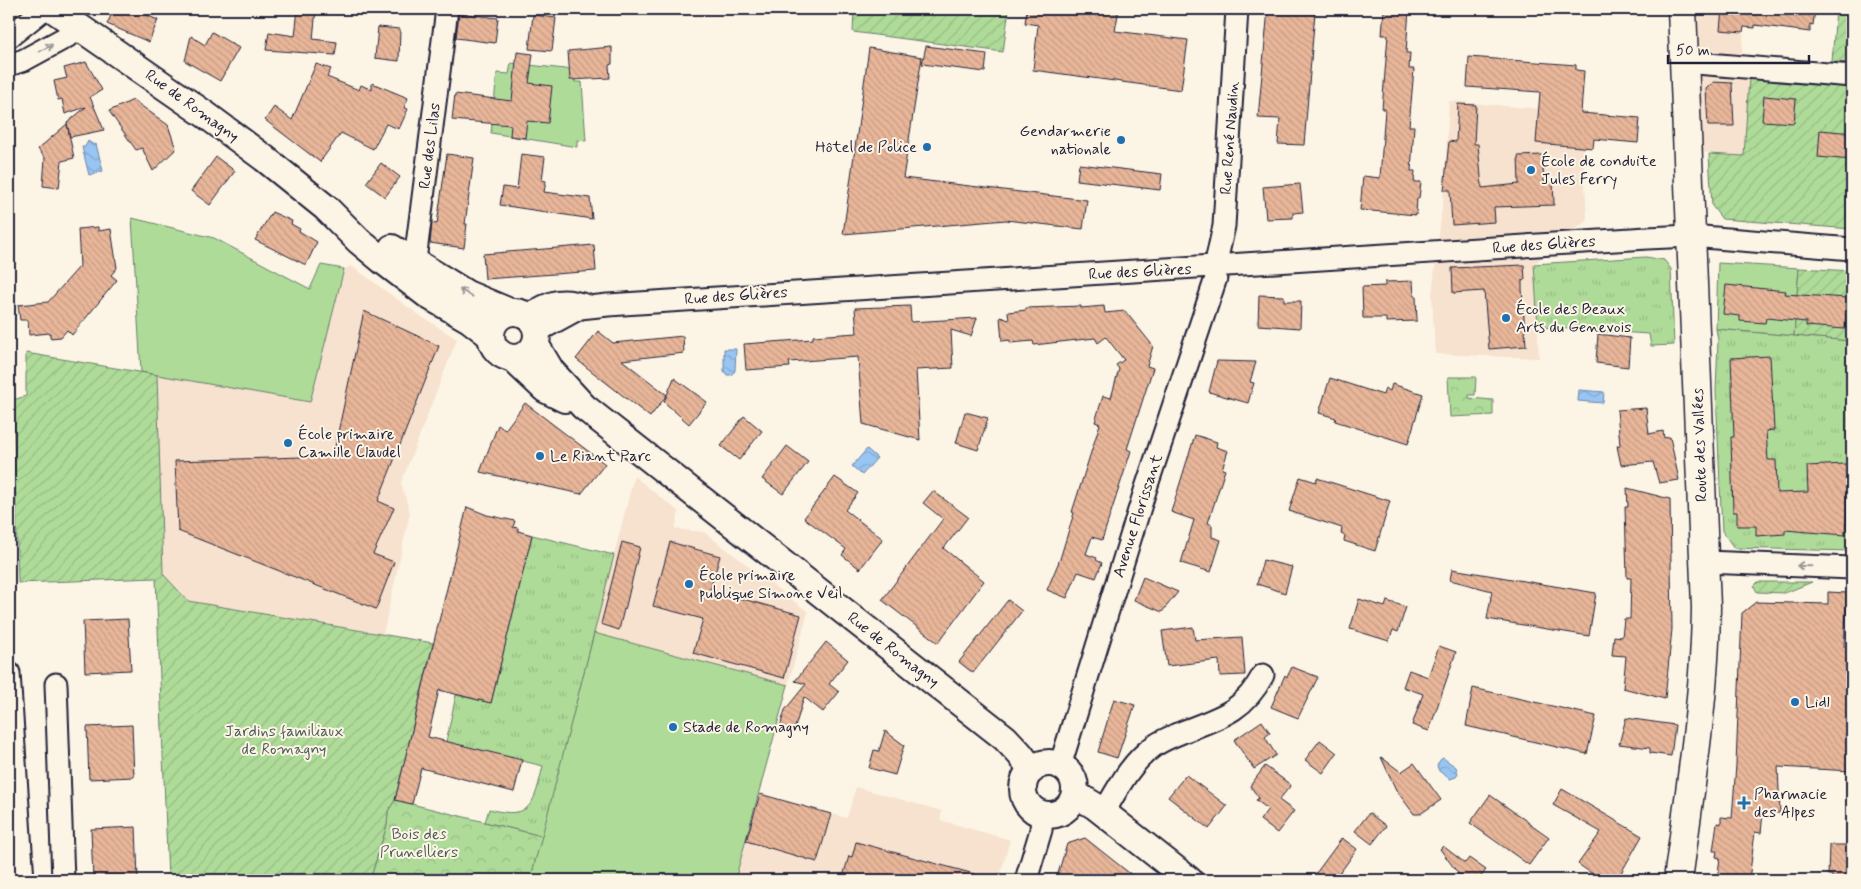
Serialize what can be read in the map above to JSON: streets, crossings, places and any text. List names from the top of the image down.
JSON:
{
  "streets": {
    "main road": ["Route des Vallées"],
    "street": [
      "Rue de Romagny",
      "Rue René Naudin",
      "Rue des Lilas",
      "Rue des Glières",
      "Avenue Florissant"
    ]
  },
  "crossings": [
    ["Rue de Romagny", "Rue des Lilas"],
    ["Rue de Romagny", "Rue des Glières"],
    ["Rue de Romagny", "Avenue Florissant"],
    ["Rue René Naudin", "Rue des Glières"],
    ["Rue René Naudin", "Avenue Florissant"],
    ["Rue des Glières", "Route des Vallées"],
    ["Rue des Glières", "Avenue Florissant"]
  ],
  "parks": ["Jardins familiaux de Romagny", "Bois des Prunelliers"],
  "places": {
    "other": [
      "Gendarmerie nationale",
      "Hôtel de Police",
      "École de conduite Jules Ferry",
      "École des Beaux Arts du Genevois",
      "École primaire Camille Claudel",
      "Le Riant Parc",
      "École primaire publique Simone Veil",
      "Lidl",
      "Stade de Romagny"
    ],
    "health": ["Pharmacie des Alpes"]
  },
  "scale_bar": "50 m"
}
